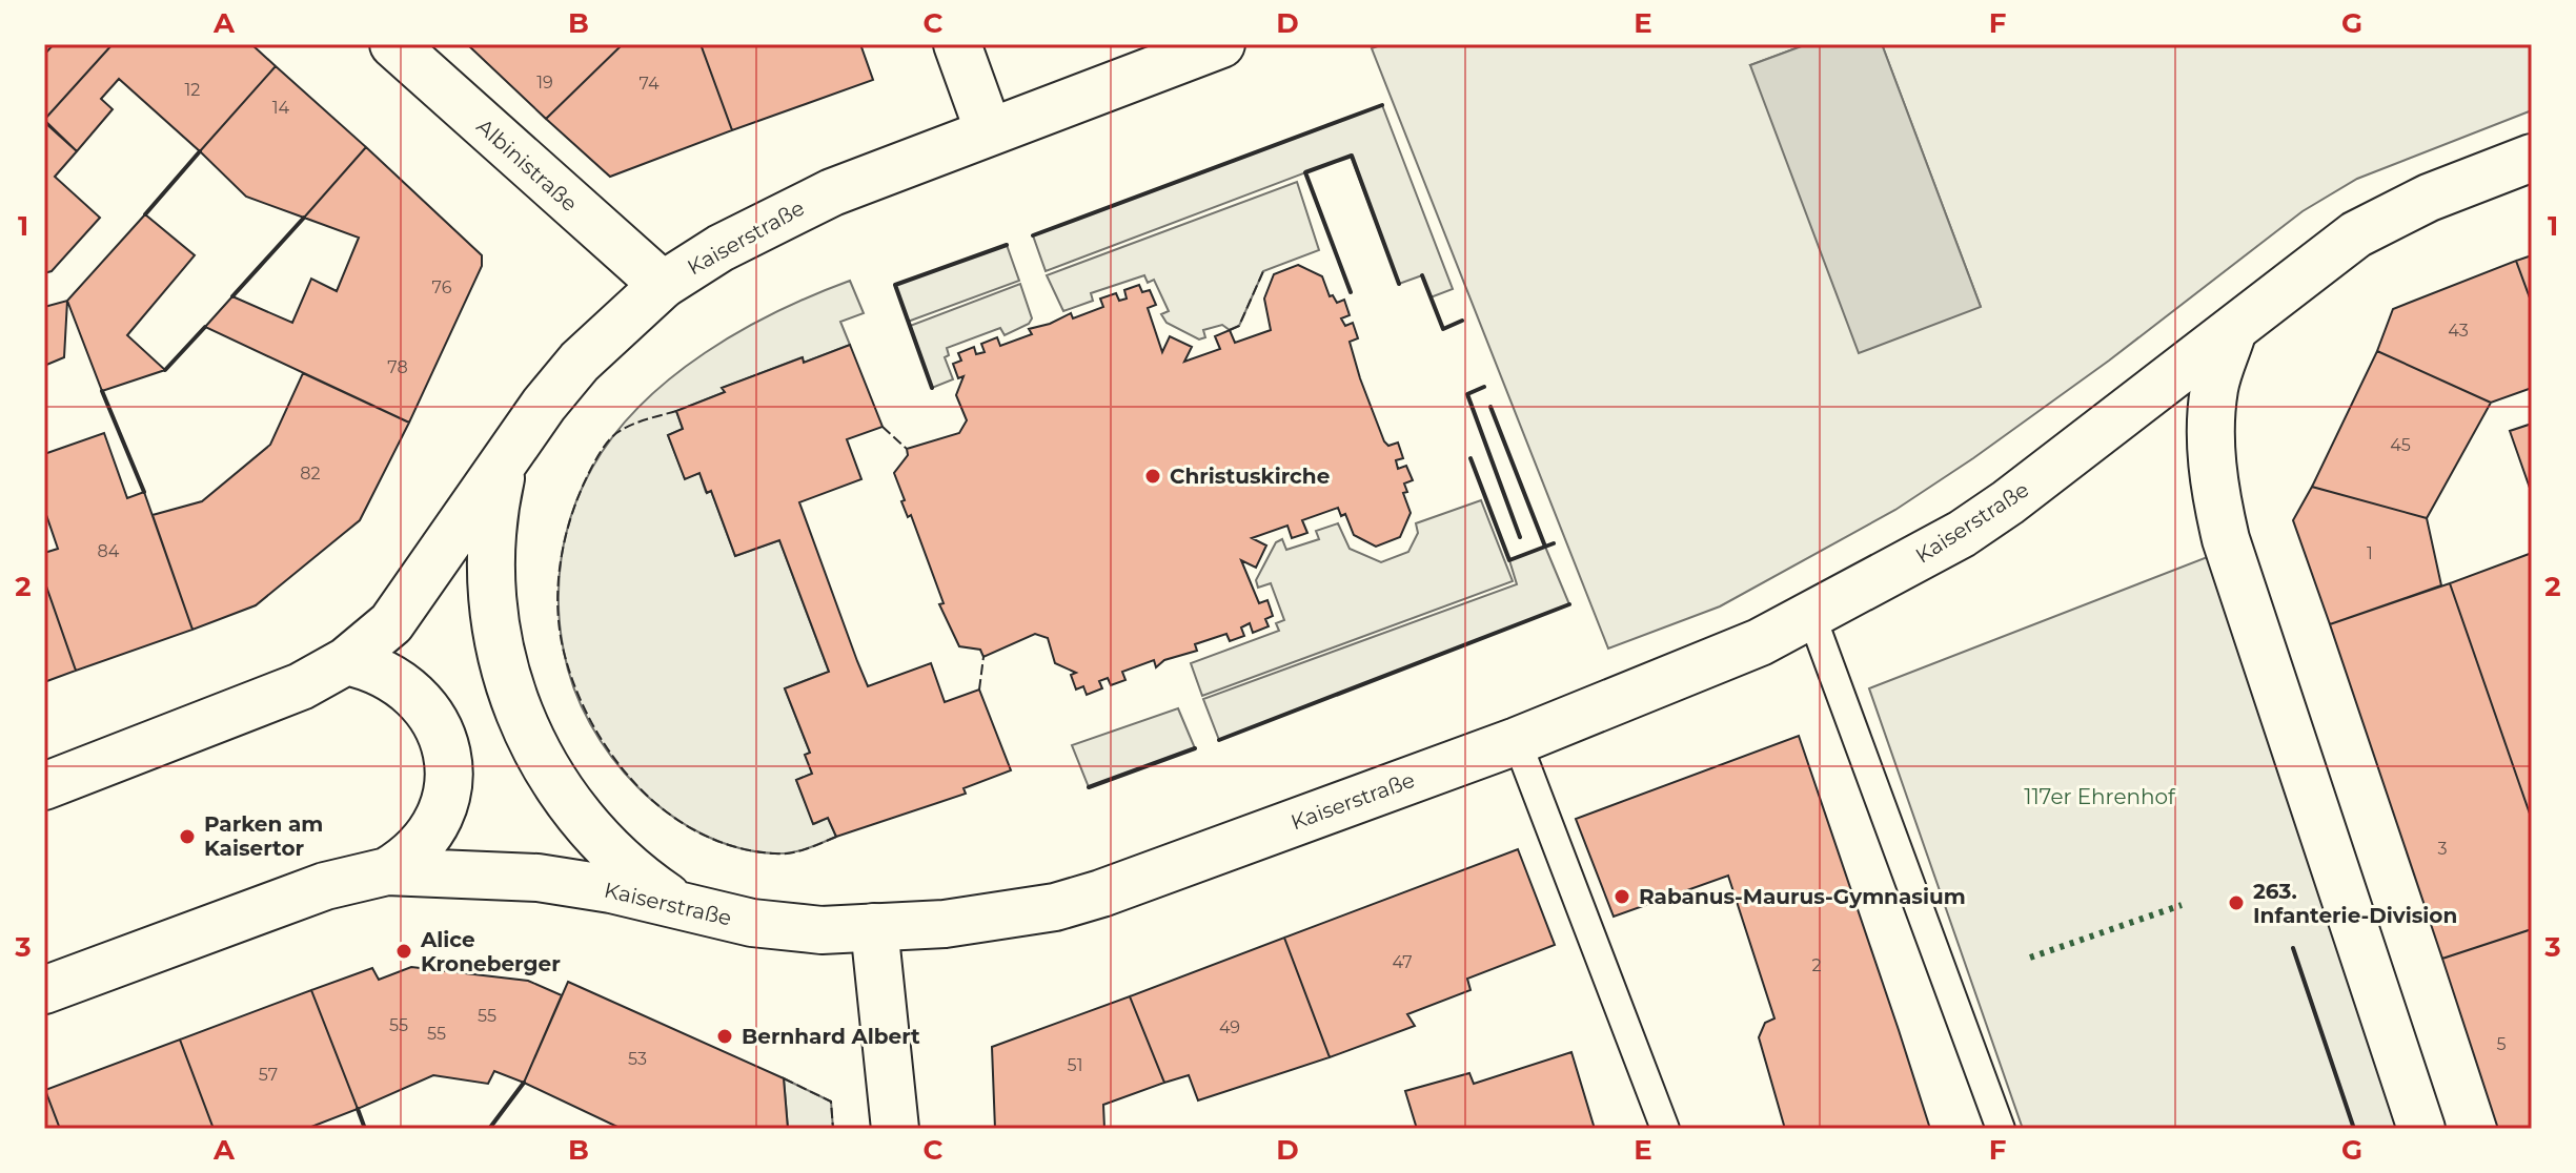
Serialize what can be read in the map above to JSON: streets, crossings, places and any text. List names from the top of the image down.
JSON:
{
  "streets": {
    "main road": ["Albinistraße", "Kaiserstraße"]
  },
  "crossings": [
    ["Albinistraße", "Kaiserstraße"]
  ],
  "parks": ["117er Ehrenhof"],
  "places": [
    "Christuskirche",
    "Parken am Kaisertor",
    "Rabanus-Maurus-Gymnasium",
    "263. Infanterie-Division",
    "Alice Kroneberger",
    "Bernhard Albert"
  ],
  "house_numbers": [
    "19",
    "74",
    "12",
    "14",
    "76",
    "43",
    "78",
    "45",
    "82",
    "84",
    "1",
    "3",
    "47",
    "2",
    "55",
    "55",
    "49",
    "55",
    "5",
    "53",
    "51",
    "57"
  ],
  "grid": {
    "columns": [
      "A",
      "B",
      "C",
      "D",
      "E",
      "F",
      "G"
    ],
    "rows": ["1", "2", "3"]
  }
}
